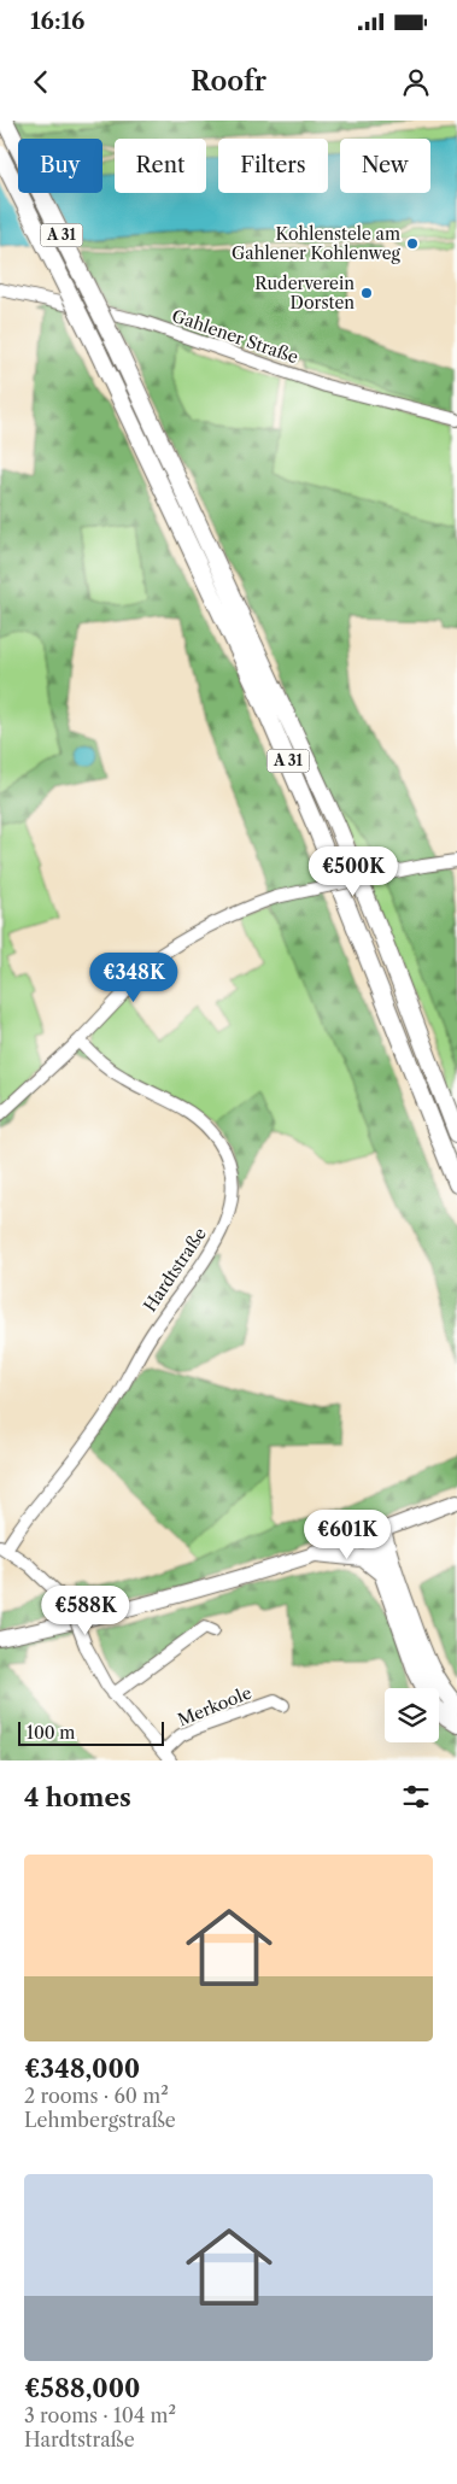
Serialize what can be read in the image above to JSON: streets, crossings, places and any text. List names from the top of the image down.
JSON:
{
  "streets": {
    "highway": ["A 31"],
    "street": ["Gahlener Straße", "Hardtstraße", "Merkoole"]
  },
  "crossings": [
    ["Hardtstraße", "Merkoole"]
  ],
  "places": ["Kohlenstele am Gahlener Kohlenweg", "Ruderverein Dorsten"],
  "scale_bar": "100 m",
  "page": {
    "status": "16:16",
    "header": "Roofr",
    "chip": [
      "Buy",
      "Rent",
      "Filters",
      "New"
    ],
    "price": [
      "€500K",
      "€348K",
      "€601K",
      "€588K"
    ],
    "scale": "100 m",
    "heading": "4 homes",
    "list": [
      {
        "name": "€348,000",
        "note": "2 rooms · 60 m² · Lehmbergstraße"
      },
      {
        "name": "€588,000",
        "note": "3 rooms · 104 m² · Hardtstraße"
      }
    ]
  }
}
